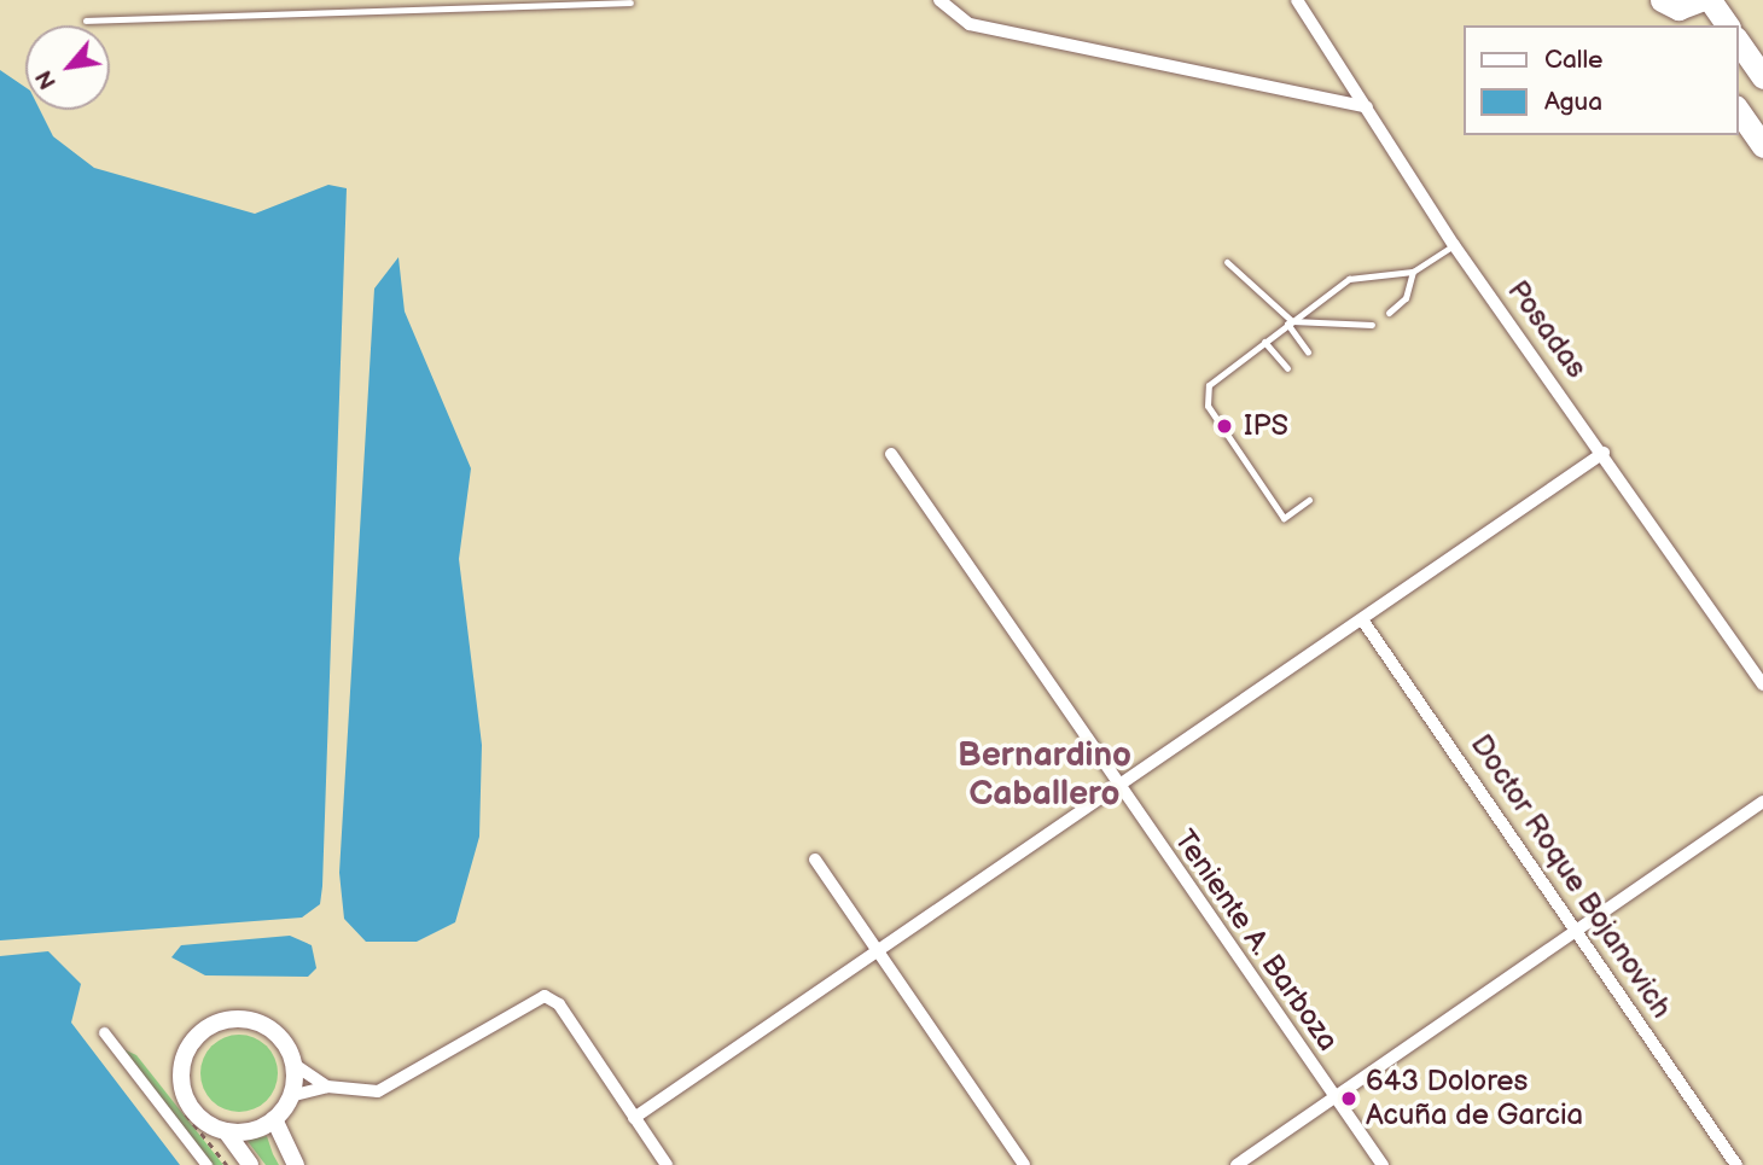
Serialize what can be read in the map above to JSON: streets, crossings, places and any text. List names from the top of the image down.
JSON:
{
  "streets": {
    "street": ["Posadas", "Doctor Roque Bojanovich", "Teniente A. Barboza"]
  },
  "districts": ["Bernardino Caballero"],
  "places": ["IPS", "643 Dolores Acuña de Garcia"],
  "legend": ["Calle", "Agua"],
  "north": "bottom left"
}
